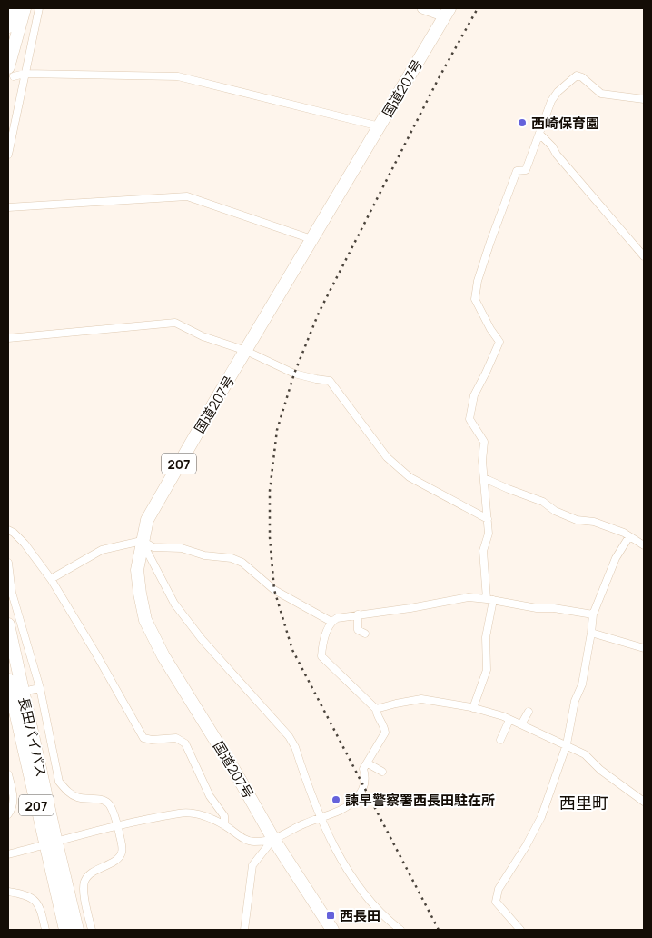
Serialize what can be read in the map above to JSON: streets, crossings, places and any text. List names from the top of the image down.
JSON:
{
  "streets": {
    "highway": ["国道207号", "207", "長田バイパス"]
  },
  "districts": ["西里町"],
  "places": {
    "other": ["西崎保育園", "諫早警察署西長田駐在所"],
    "transit": ["西長田"]
  }
}
